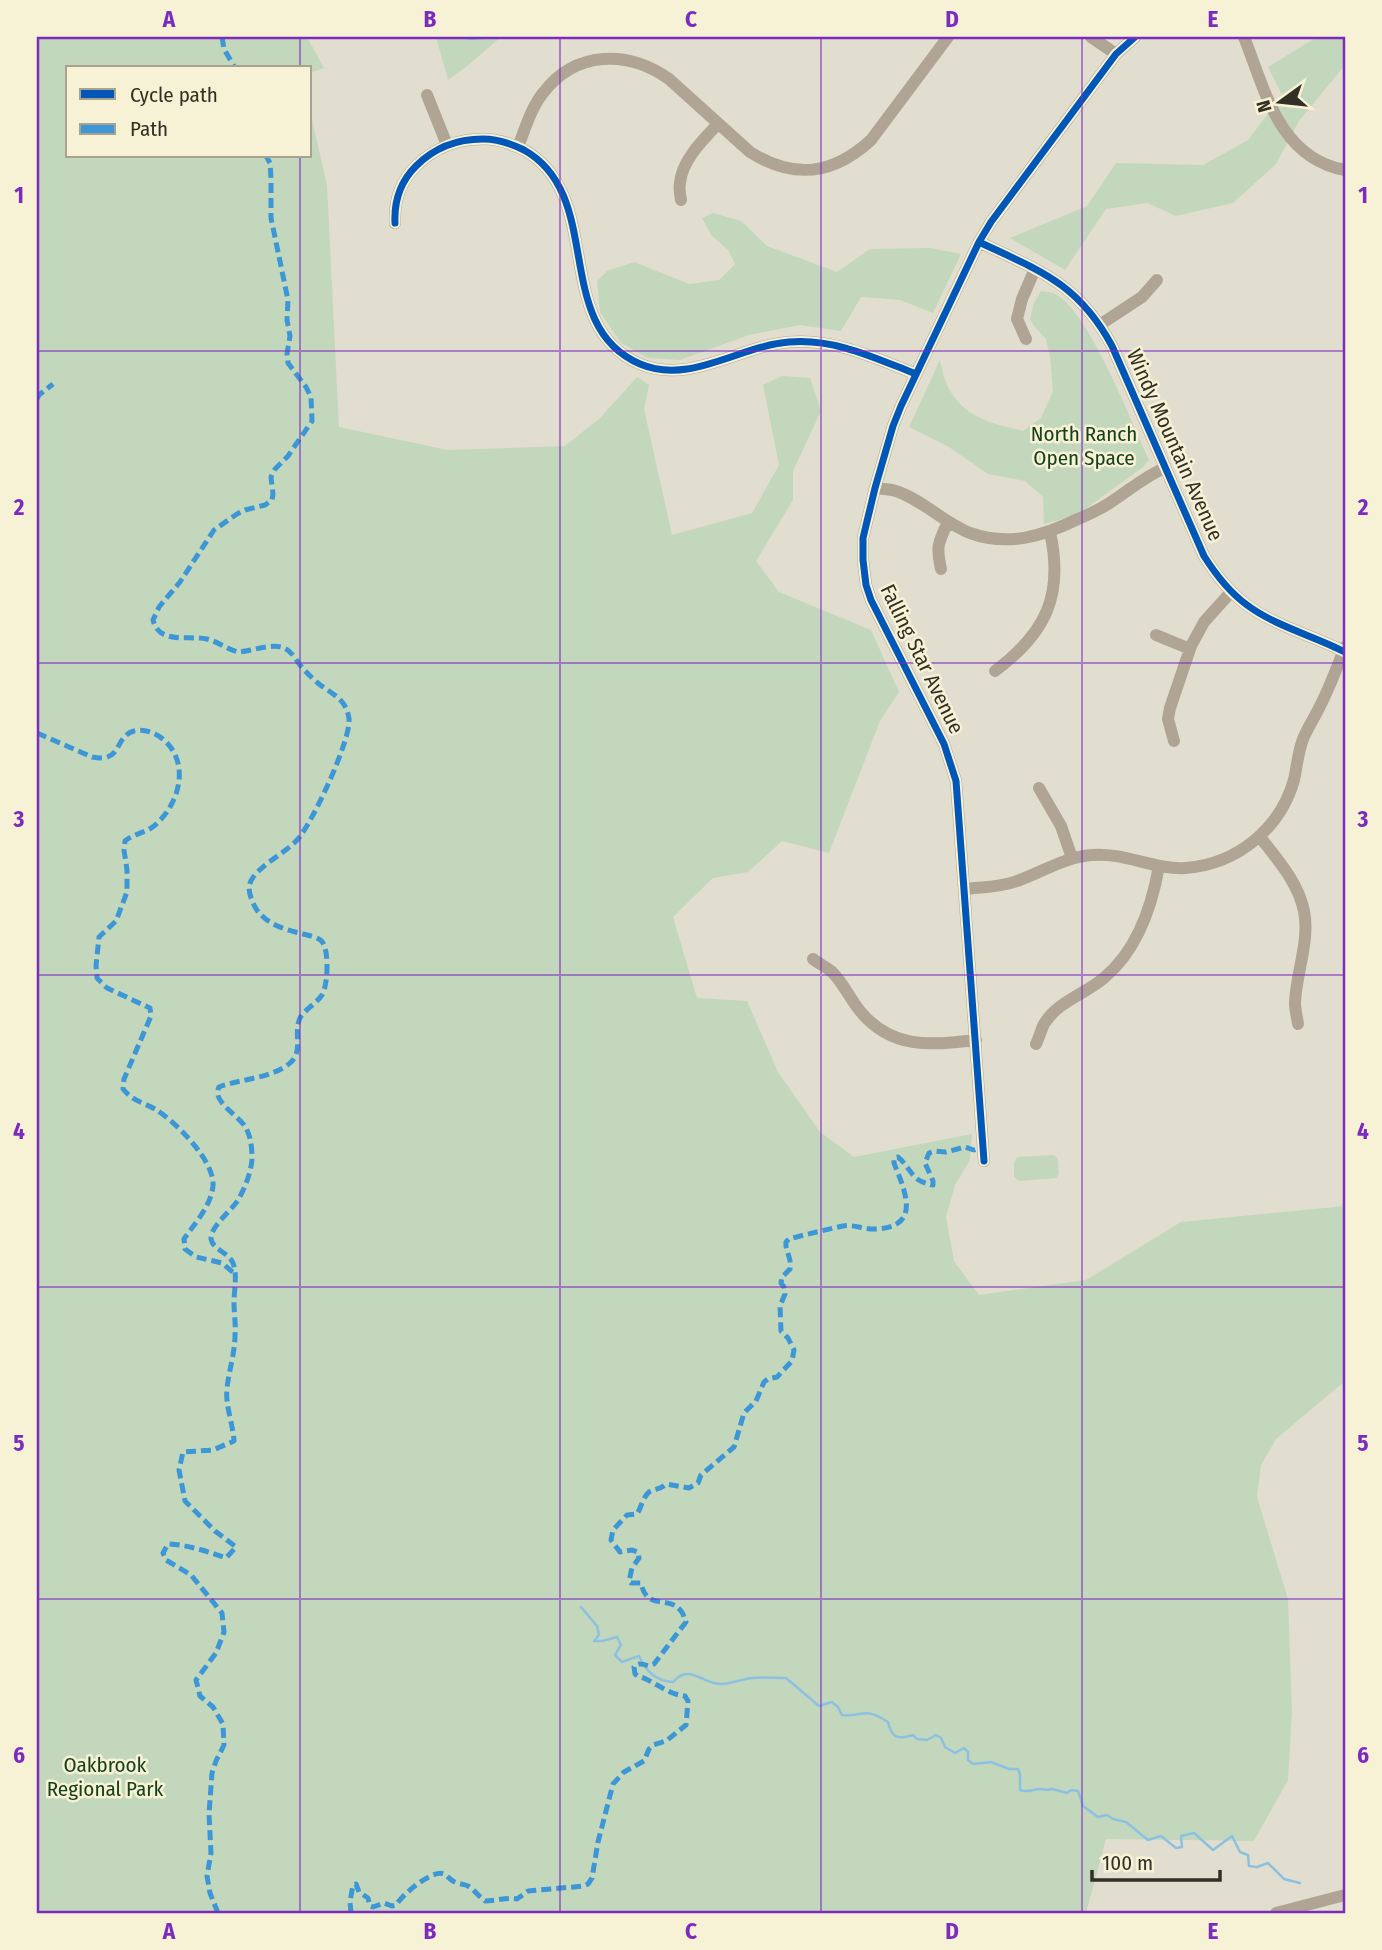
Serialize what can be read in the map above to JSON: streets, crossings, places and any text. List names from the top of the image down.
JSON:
{
  "streets": {
    "street": ["Windy Mountain Avenue", "Falling Star Avenue"]
  },
  "crossings": [
    ["Windy Mountain Avenue", "Falling Star Avenue"]
  ],
  "parks": ["North Ranch Open Space", "Oakbrook Regional Park"],
  "legend": ["Cycle path", "Path"],
  "scale_bar": "100 m",
  "north": "left",
  "grid": {
    "columns": [
      "A",
      "B",
      "C",
      "D",
      "E"
    ],
    "rows": [
      "1",
      "2",
      "3",
      "4",
      "5",
      "6"
    ]
  }
}
